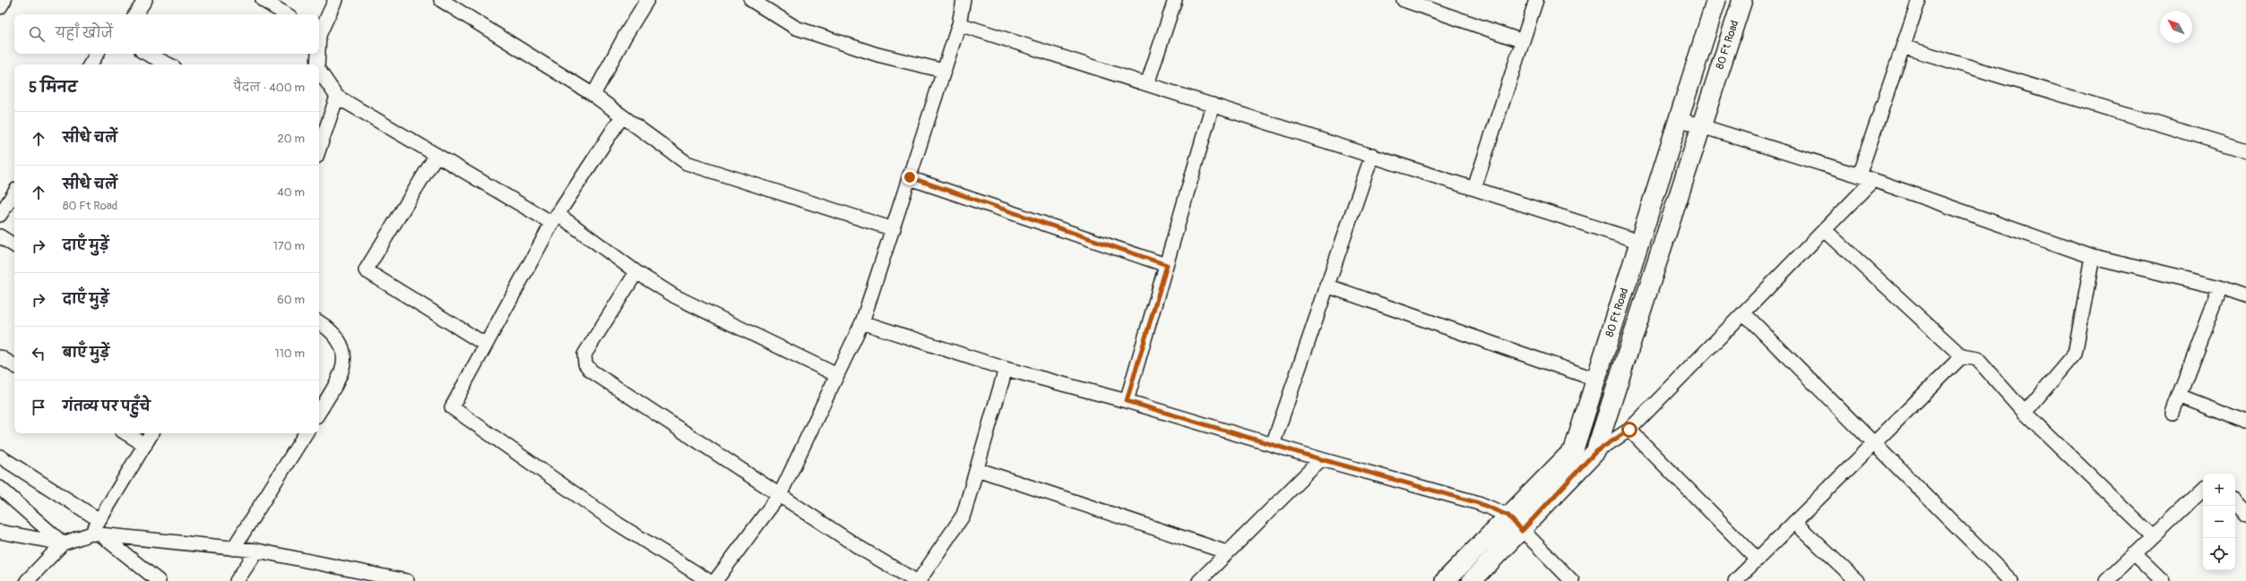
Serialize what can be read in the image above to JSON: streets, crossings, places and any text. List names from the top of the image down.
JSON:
{
  "streets": {
    "main road": ["80 Ft Road"]
  },
  "north": "top left",
  "page": {
    "search": "यहाँ खोजें",
    "heading": ["5 मिनट", "पैदल · 400 m"],
    "list": [
      ["सीधे चलें", "20 m"],
      ["सीधे चलें", "80 Ft Road", "40 m"],
      ["दाएँ मुड़ें", "170 m"],
      ["दाएँ मुड़ें", "60 m"],
      ["बाएँ मुड़ें", "110 m"],
      "गंतव्य पर पहुँचे"
    ],
    "map_buttons": ["+", "−"]
  }
}
